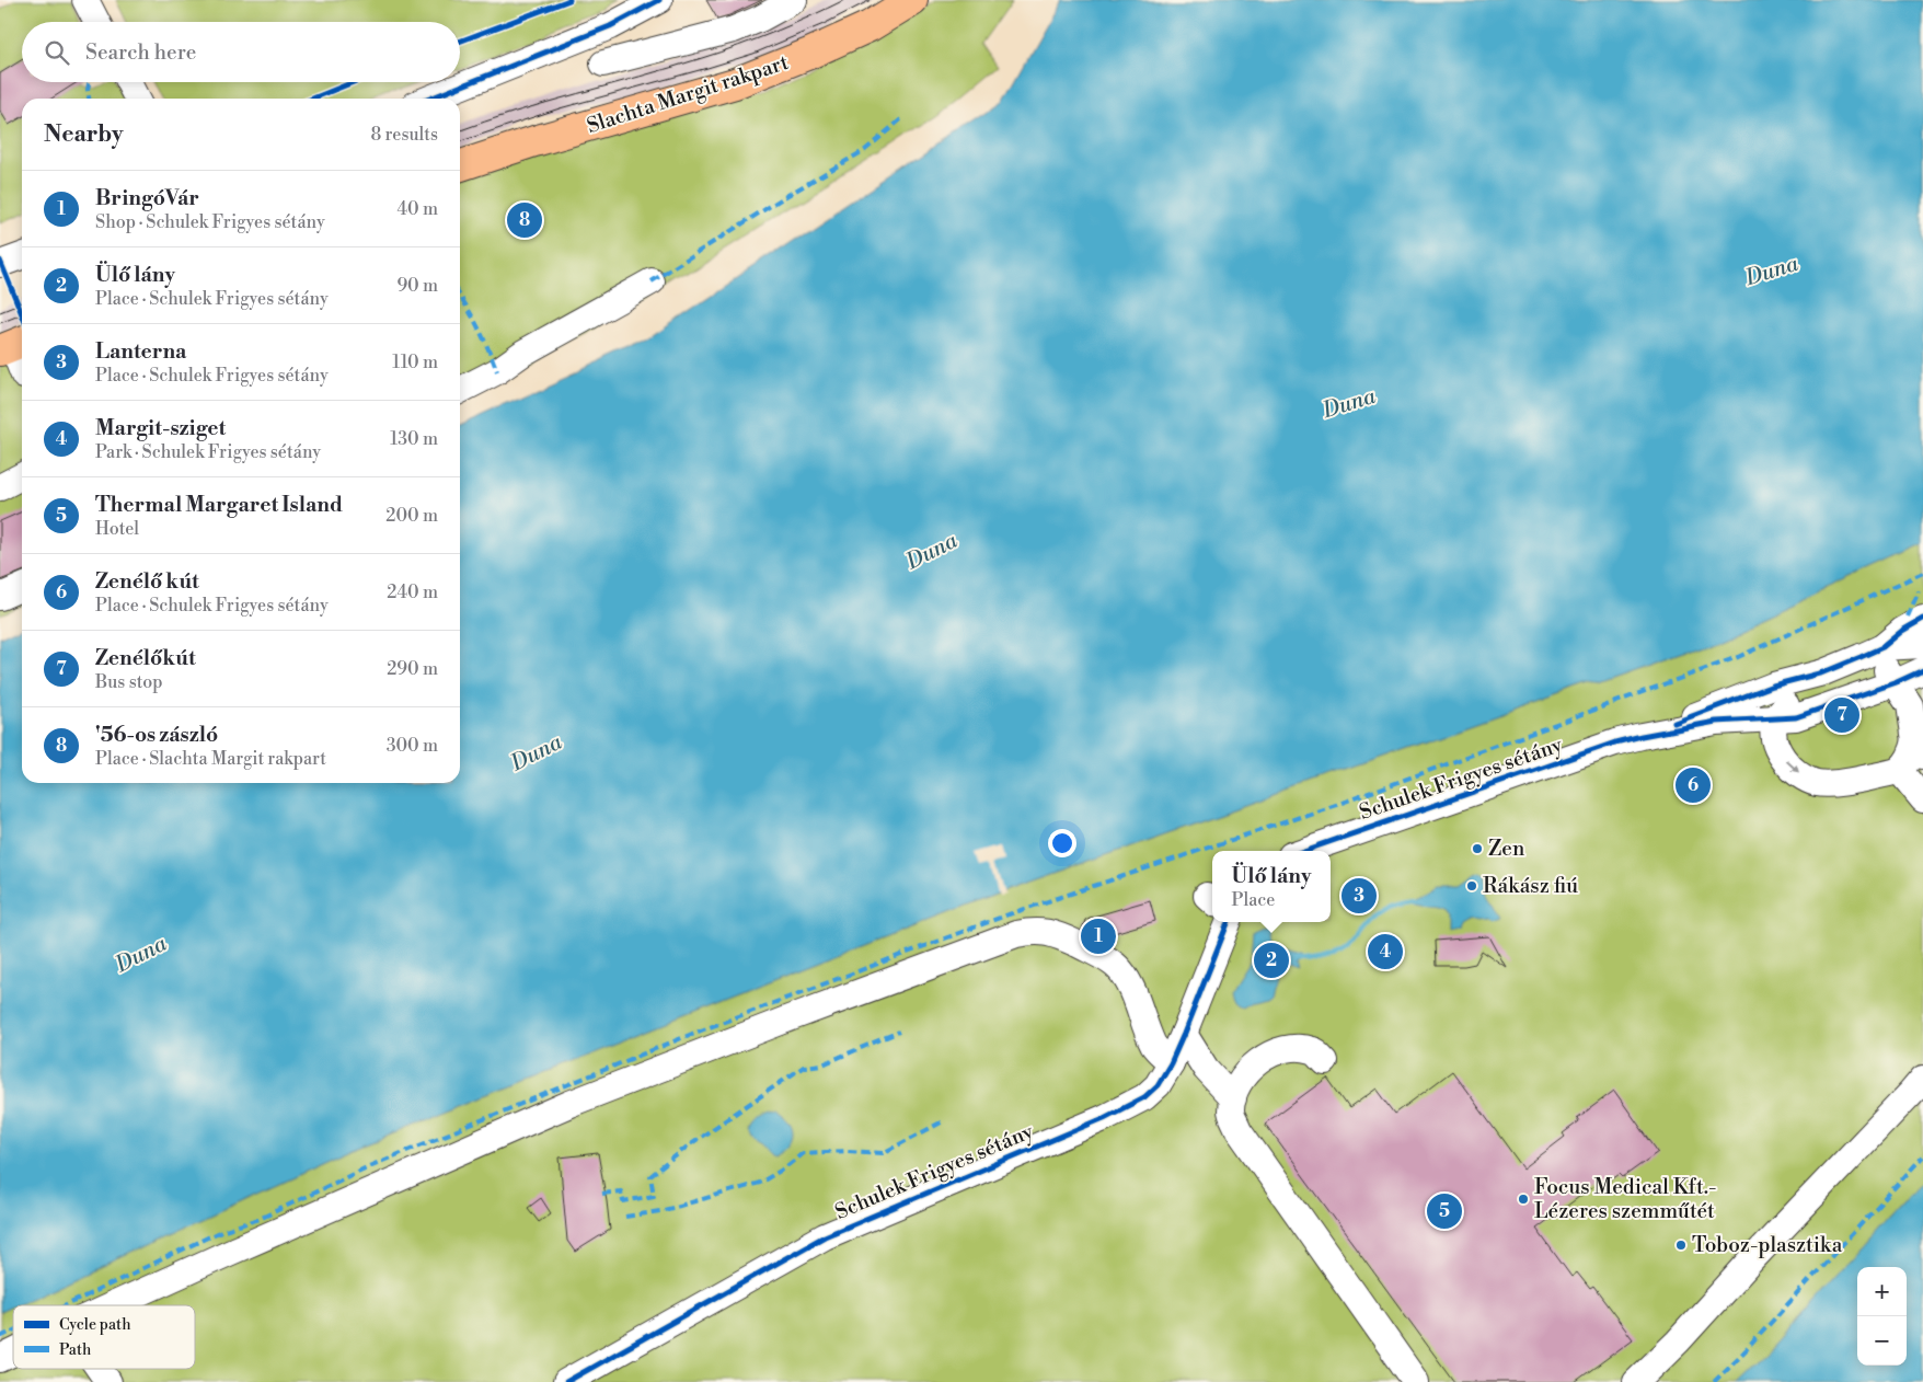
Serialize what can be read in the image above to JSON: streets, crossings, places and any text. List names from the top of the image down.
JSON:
{
  "streets": {
    "main road": ["Slachta Margit rakpart"],
    "street": ["Schulek Frigyes sétány"]
  },
  "water": ["Duna"],
  "places": [
    "Zen",
    "Rákász fiú",
    "Focus Medical Kft.- Lézeres szemműtét",
    "Toboz-plasztika"
  ],
  "legend": ["Cycle path", "Path"],
  "page": {
    "search": "Search here",
    "heading": ["Nearby", "8 results"],
    "list": [
      {
        "mark": "1",
        "name": "BringóVár",
        "note": "Shop · Schulek Frigyes sétány",
        "value": "40 m"
      },
      {
        "mark": "2",
        "name": "Ülő lány",
        "note": "Place · Schulek Frigyes sétány",
        "value": "90 m"
      },
      {
        "mark": "3",
        "name": "Lanterna",
        "note": "Place · Schulek Frigyes sétány",
        "value": "110 m"
      },
      {
        "mark": "4",
        "name": "Margit-sziget",
        "note": "Park · Schulek Frigyes sétány",
        "value": "130 m"
      },
      {
        "mark": "5",
        "name": "Thermal Margaret Island",
        "note": "Hotel",
        "value": "200 m"
      },
      {
        "mark": "6",
        "name": "Zenélő kút",
        "note": "Place · Schulek Frigyes sétány",
        "value": "240 m"
      },
      {
        "mark": "7",
        "name": "Zenélőkút",
        "note": "Bus stop",
        "value": "290 m"
      },
      {
        "mark": "8",
        "name": "'56-os zászló",
        "note": "Place · Slachta Margit rakpart",
        "value": "300 m"
      }
    ],
    "pins": [
      "8",
      "7",
      "6",
      "3",
      "1",
      "4",
      "2",
      "5"
    ],
    "popup": ["Ülő lány", "Place"],
    "map_buttons": ["+", "−"]
  }
}
